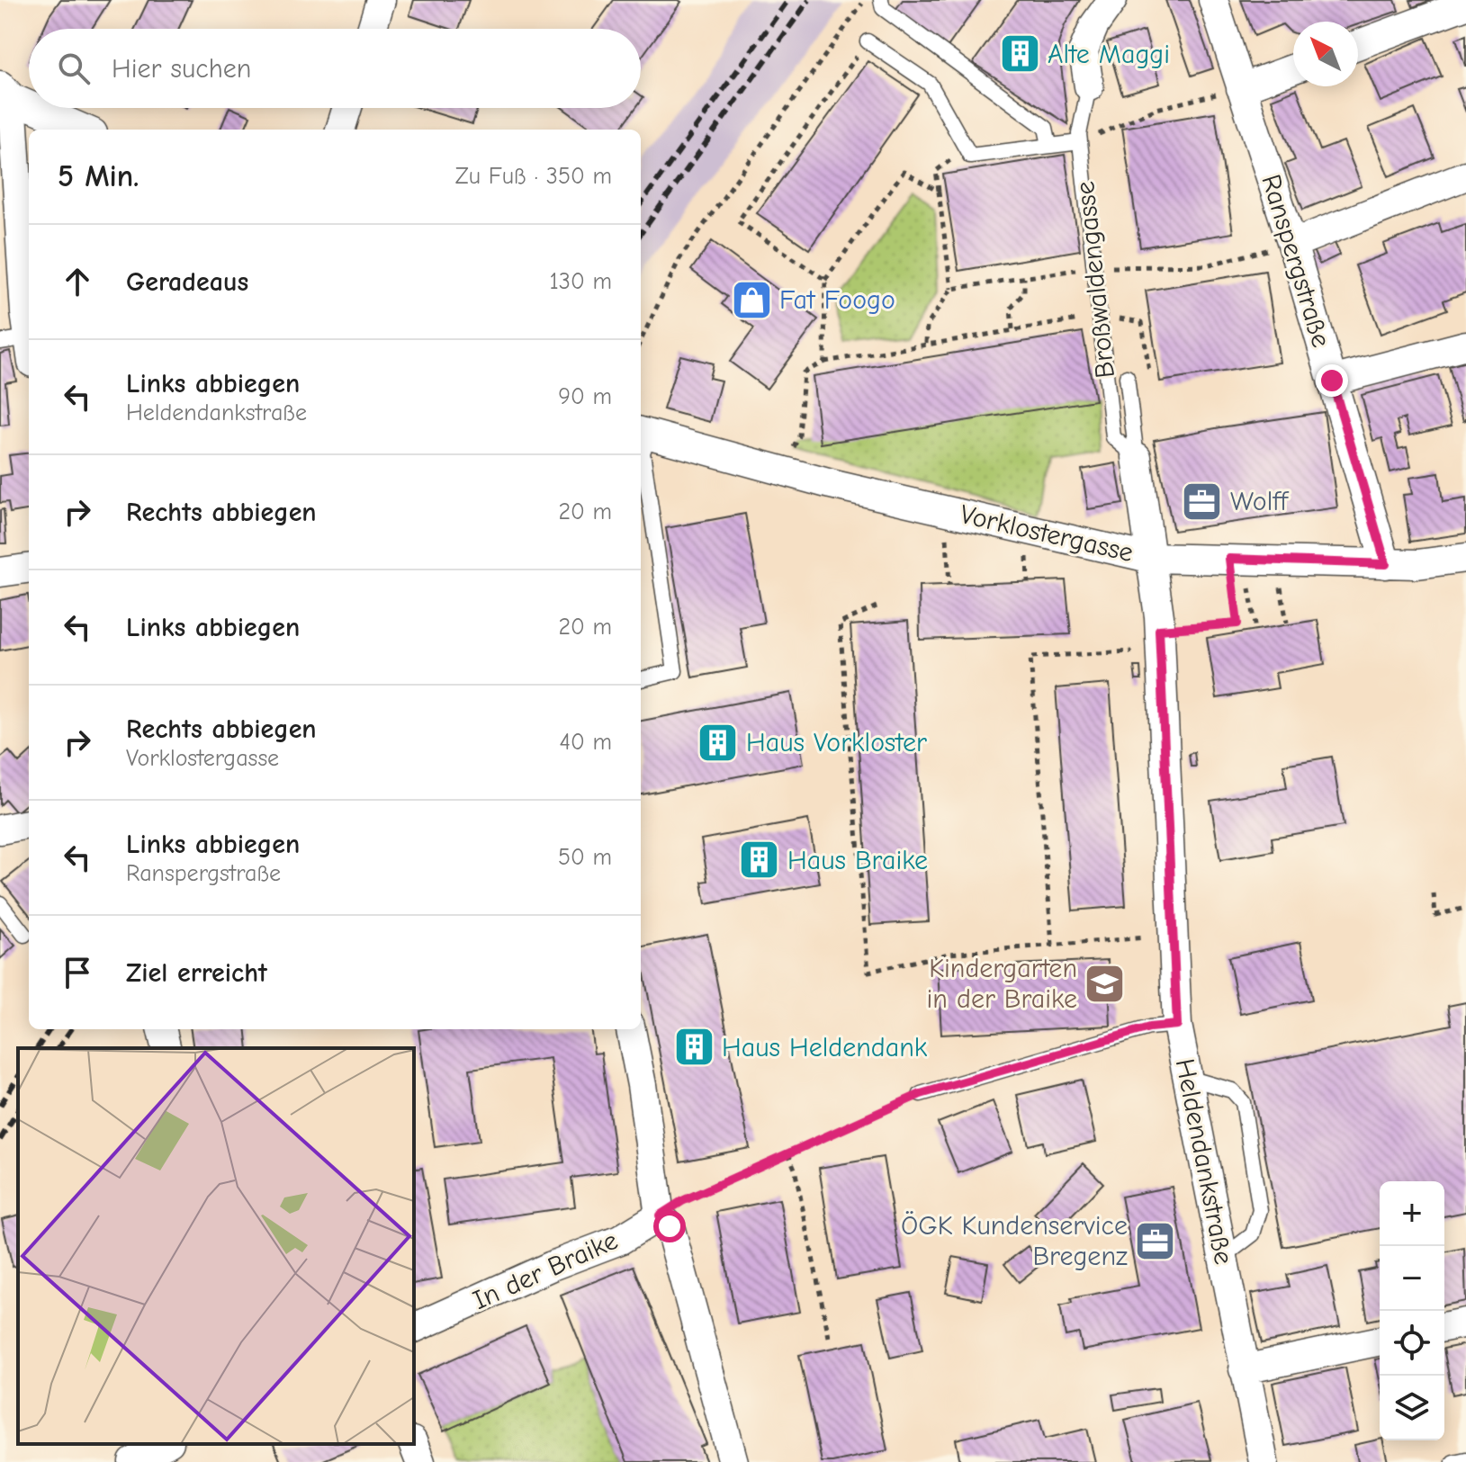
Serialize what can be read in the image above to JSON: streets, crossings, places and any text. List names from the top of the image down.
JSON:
{
  "streets": {
    "street": [
      "Ranspergstraße",
      "Broßwaldengasse",
      "Vorklostergasse",
      "Heldendankstraße",
      "In der Braike"
    ]
  },
  "crossings": [
    ["Ranspergstraße", "Vorklostergasse"],
    ["Vorklostergasse", "Heldendankstraße"]
  ],
  "places": {
    "building": [
      "Alte Maggi",
      "Haus Vorkloster",
      "Haus Braike",
      "Haus Heldendank"
    ],
    "shop": ["Fat Foogo"],
    "office": ["Wolff", "ÖGK Kundenservice Bregenz"],
    "school or university": ["Kindergarten in der Braike"]
  },
  "north": "top left",
  "page": {
    "search": "Hier suchen",
    "heading": ["5 Min.", "Zu Fuß · 350 m"],
    "list": [
      ["Geradeaus", "130 m"],
      ["Links abbiegen", "Heldendankstraße", "90 m"],
      ["Rechts abbiegen", "20 m"],
      ["Links abbiegen", "20 m"],
      ["Rechts abbiegen", "Vorklostergasse", "40 m"],
      ["Links abbiegen", "Ranspergstraße", "50 m"],
      "Ziel erreicht"
    ],
    "map_buttons": ["+", "−"]
  }
}
